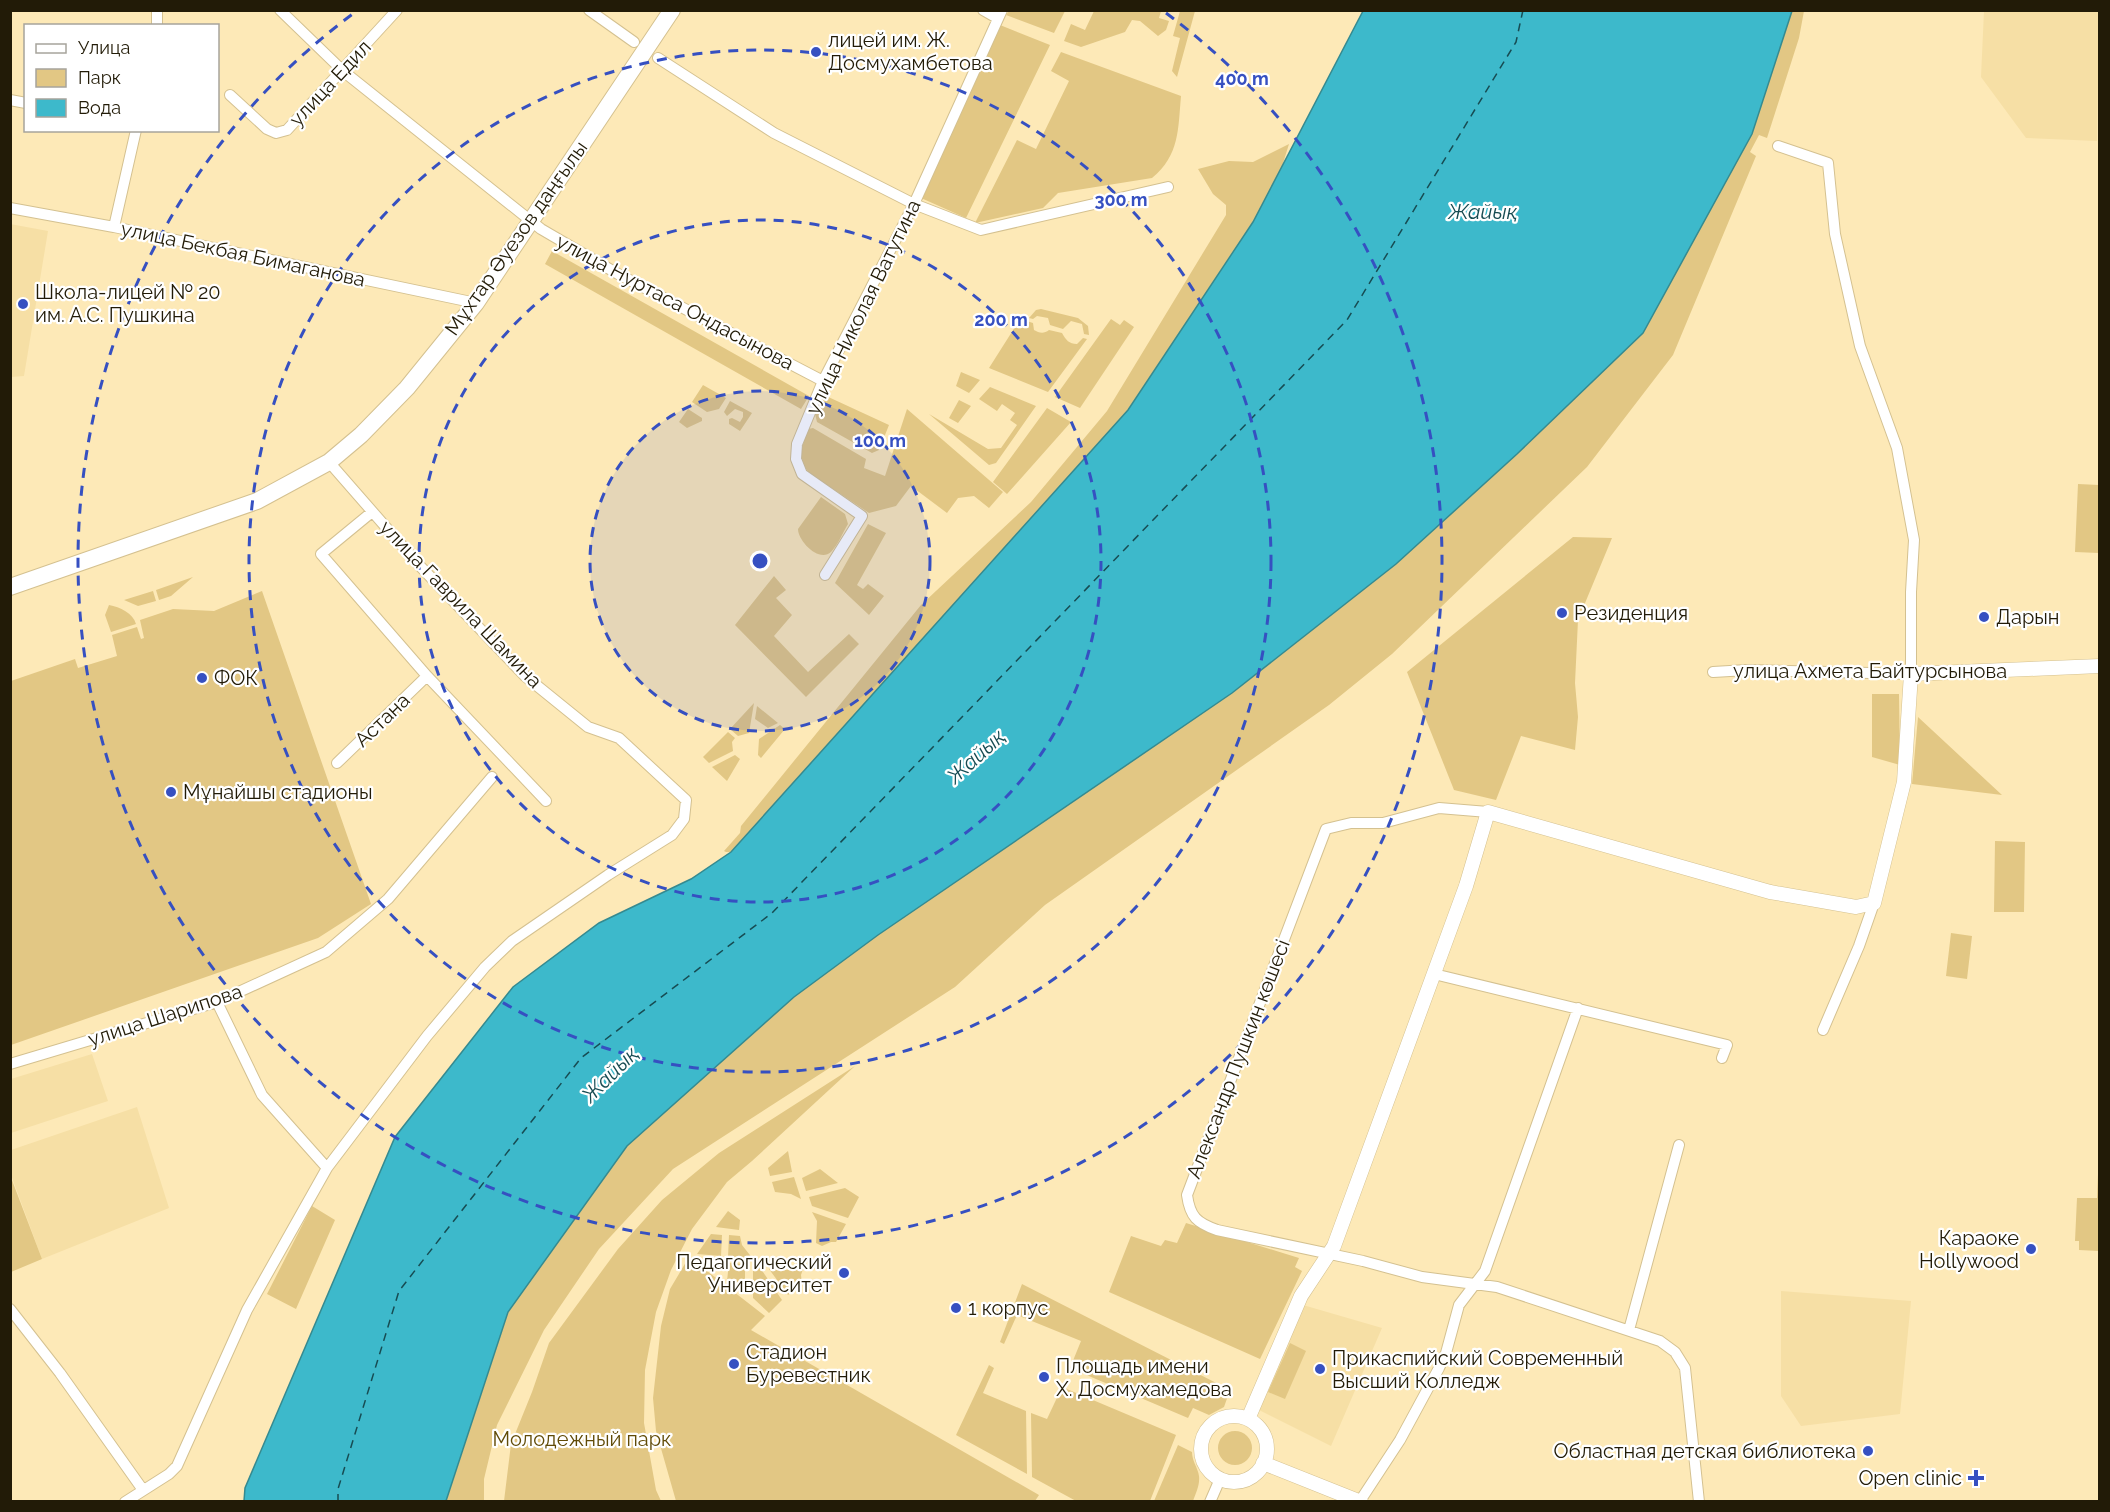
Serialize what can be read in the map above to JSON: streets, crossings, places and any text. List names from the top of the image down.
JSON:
{
  "streets": {
    "main road": ["Мұхтар Әуезов даңғылы"],
    "street": [
      "улица Едил",
      "улица Бекбая Бимаганова",
      "улица Нуртаса Ондасынова",
      "улица Николая Ватутина",
      "улица Гаврила Шамина",
      "улица Ахмета Байтурсынова",
      "Астана",
      "улица Шарипова",
      "Александр Пушкин көшесі"
    ]
  },
  "crossings": [
    ["улица Едил", "улица Нуртаса Ондасынова"],
    ["Мұхтар Әуезов даңғылы", "улица Бекбая Бимаганова"],
    ["Мұхтар Әуезов даңғылы", "улица Нуртаса Ондасынова"],
    ["Мұхтар Әуезов даңғылы", "улица Гаврила Шамина"],
    ["улица Нуртаса Ондасынова", "улица Николая Ватутина"]
  ],
  "water": ["Жайық"],
  "parks": ["Молодежный парк"],
  "places": {
    "other": [
      "лицей им. Ж. Досмухамбетова",
      "Школа-лицей № 20 им. А.С. Пушкина",
      "Резиденция",
      "Дарын",
      "ФОК",
      "Мұнайшы стадионы",
      "Караоке Hollywood",
      "Педагогический Университет",
      "1 корпус",
      "Стадион Буревестник",
      "Прикаспийский Современный Высший Колледж",
      "Площадь имени Х. Досмухамедова",
      "Областная детская библиотека"
    ],
    "health": ["Open clinic"]
  },
  "legend": ["Улица", "Парк", "Вода"],
  "rings": [
    "400 m",
    "300 m",
    "200 m",
    "100 m"
  ]
}
